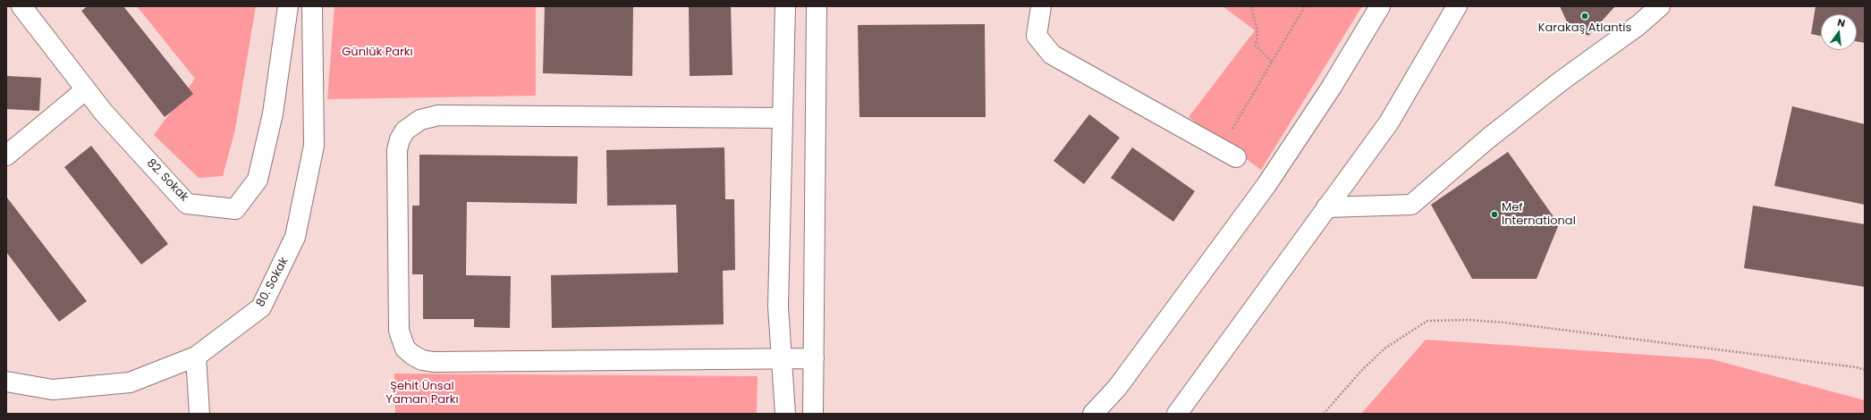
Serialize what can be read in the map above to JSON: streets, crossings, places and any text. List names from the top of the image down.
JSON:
{
  "streets": {
    "main road": ["82. Sokak", "80. Sokak"]
  },
  "parks": ["Günlük Parkı", "Şehit Ünsal Yaman Parkı"],
  "places": ["Karakaş Atlantis", "Mef International"],
  "north": "top"
}
